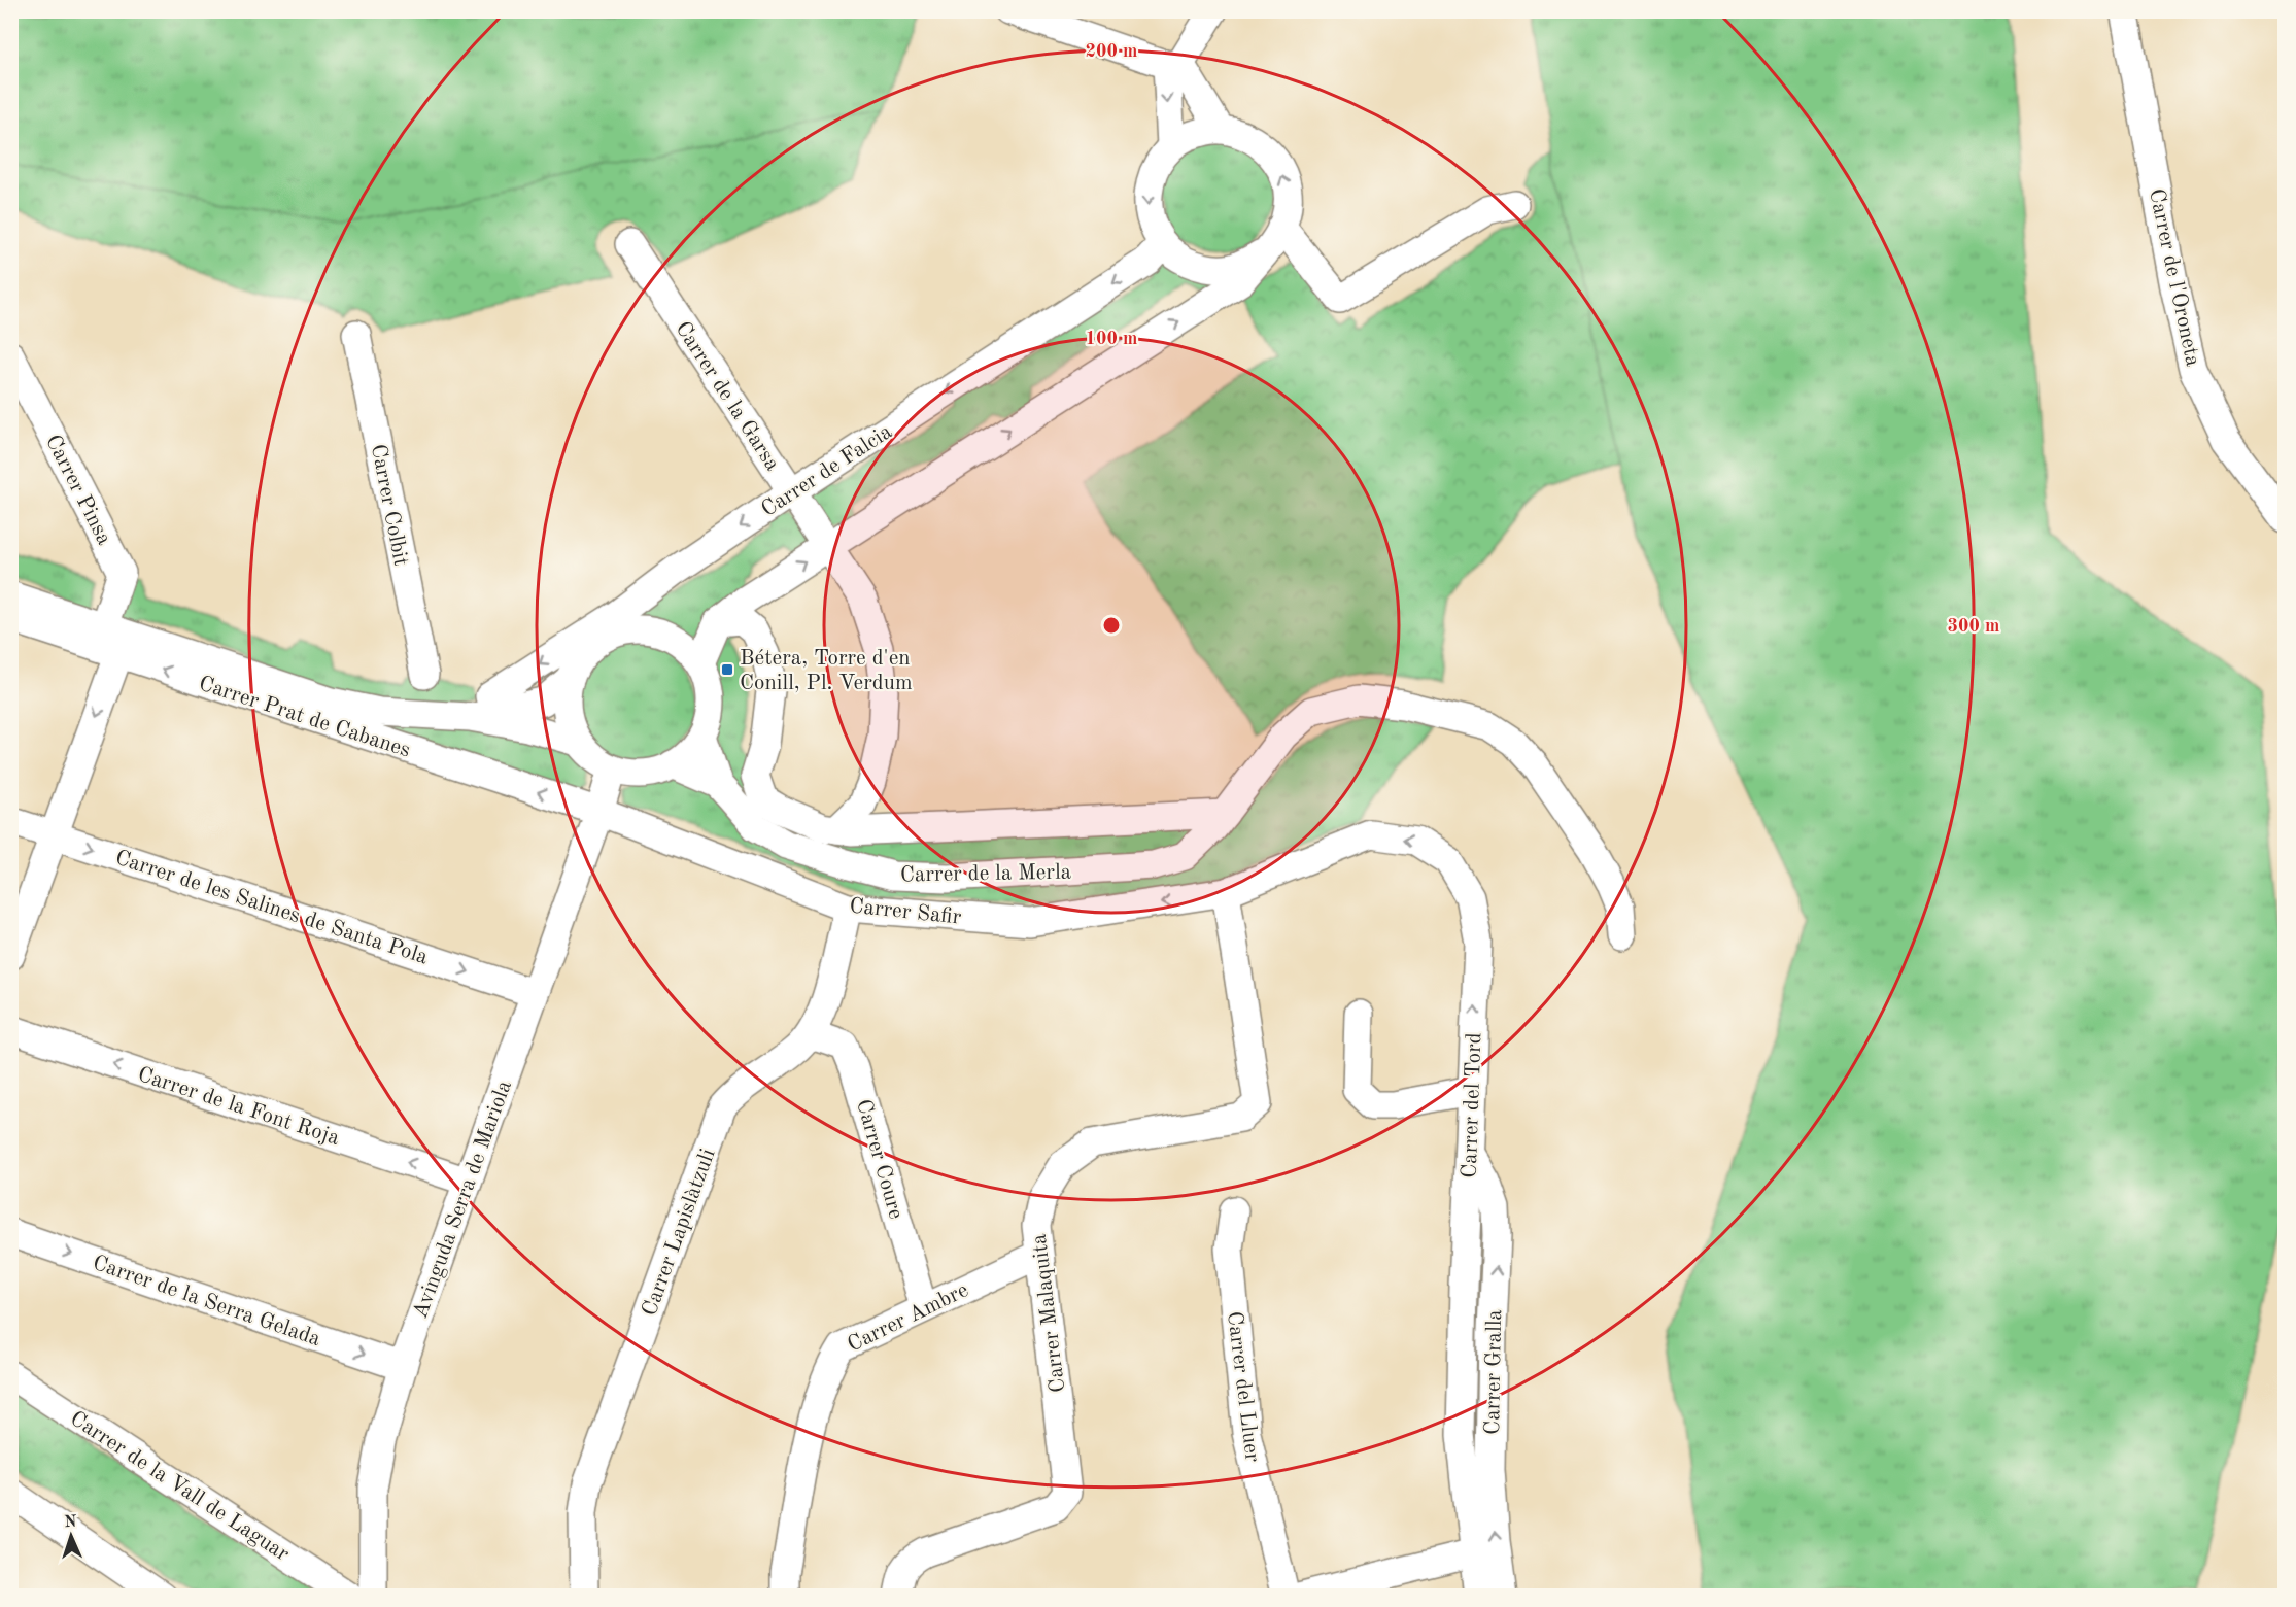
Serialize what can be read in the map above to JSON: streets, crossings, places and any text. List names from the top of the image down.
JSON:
{
  "streets": {
    "street": [
      "Carrer de l'Oroneta",
      "Carrer de la Garsa",
      "Carrer de Falcia",
      "Carrer Pinsa",
      "Carrer Colbit",
      "Carrer Prat de Cabanes",
      "Carrer de la Merla",
      "Carrer de les Salines de Santa Pola",
      "Carrer Safir",
      "Carrer de la Font Roja",
      "Carrer del Tord",
      "Carrer Coure",
      "Avinguda Serra de Mariola",
      "Carrer Lapislàtzuli",
      "Carrer de la Serra Gelada",
      "Carrer Malaquita",
      "Carrer Ambre",
      "Carrer Gralla",
      "Carrer del Lluer",
      "Carrer de la Vall de Laguar"
    ]
  },
  "crossings": [
    ["Carrer de la Garsa", "Carrer de Falcia"],
    ["Carrer de la Garsa", "Carrer de la Merla"],
    ["Carrer Prat de Cabanes", "Carrer Safir"],
    ["Carrer Prat de Cabanes", "Avinguda Serra de Mariola"],
    ["Carrer de la Merla", "Avinguda Serra de Mariola"],
    ["Carrer de les Salines de Santa Pola", "Avinguda Serra de Mariola"],
    ["Carrer Safir", "Carrer del Tord"],
    ["Carrer Safir", "Avinguda Serra de Mariola"],
    ["Carrer Safir", "Carrer Lapislàtzuli"],
    ["Carrer Safir", "Carrer Malaquita"],
    ["Carrer de la Font Roja", "Avinguda Serra de Mariola"],
    ["Carrer del Tord", "Carrer Malaquita"],
    ["Carrer del Tord", "Carrer Gralla"],
    ["Carrer Coure", "Carrer Lapislàtzuli"],
    ["Carrer Coure", "Carrer Ambre"],
    ["Avinguda Serra de Mariola", "Carrer de la Serra Gelada"],
    ["Carrer Malaquita", "Carrer Ambre"]
  ],
  "one_way": [
    "Carrer Safir",
    "Carrer de la Font Roja",
    "Carrer de la Serra Gelada",
    "Carrer Gralla"
  ],
  "places": {
    "transit": ["Bétera, Torre d'en Conill, Pl. Verdum"]
  },
  "north": "top",
  "rings": ["200 m", "100 m", "300 m"]
}
